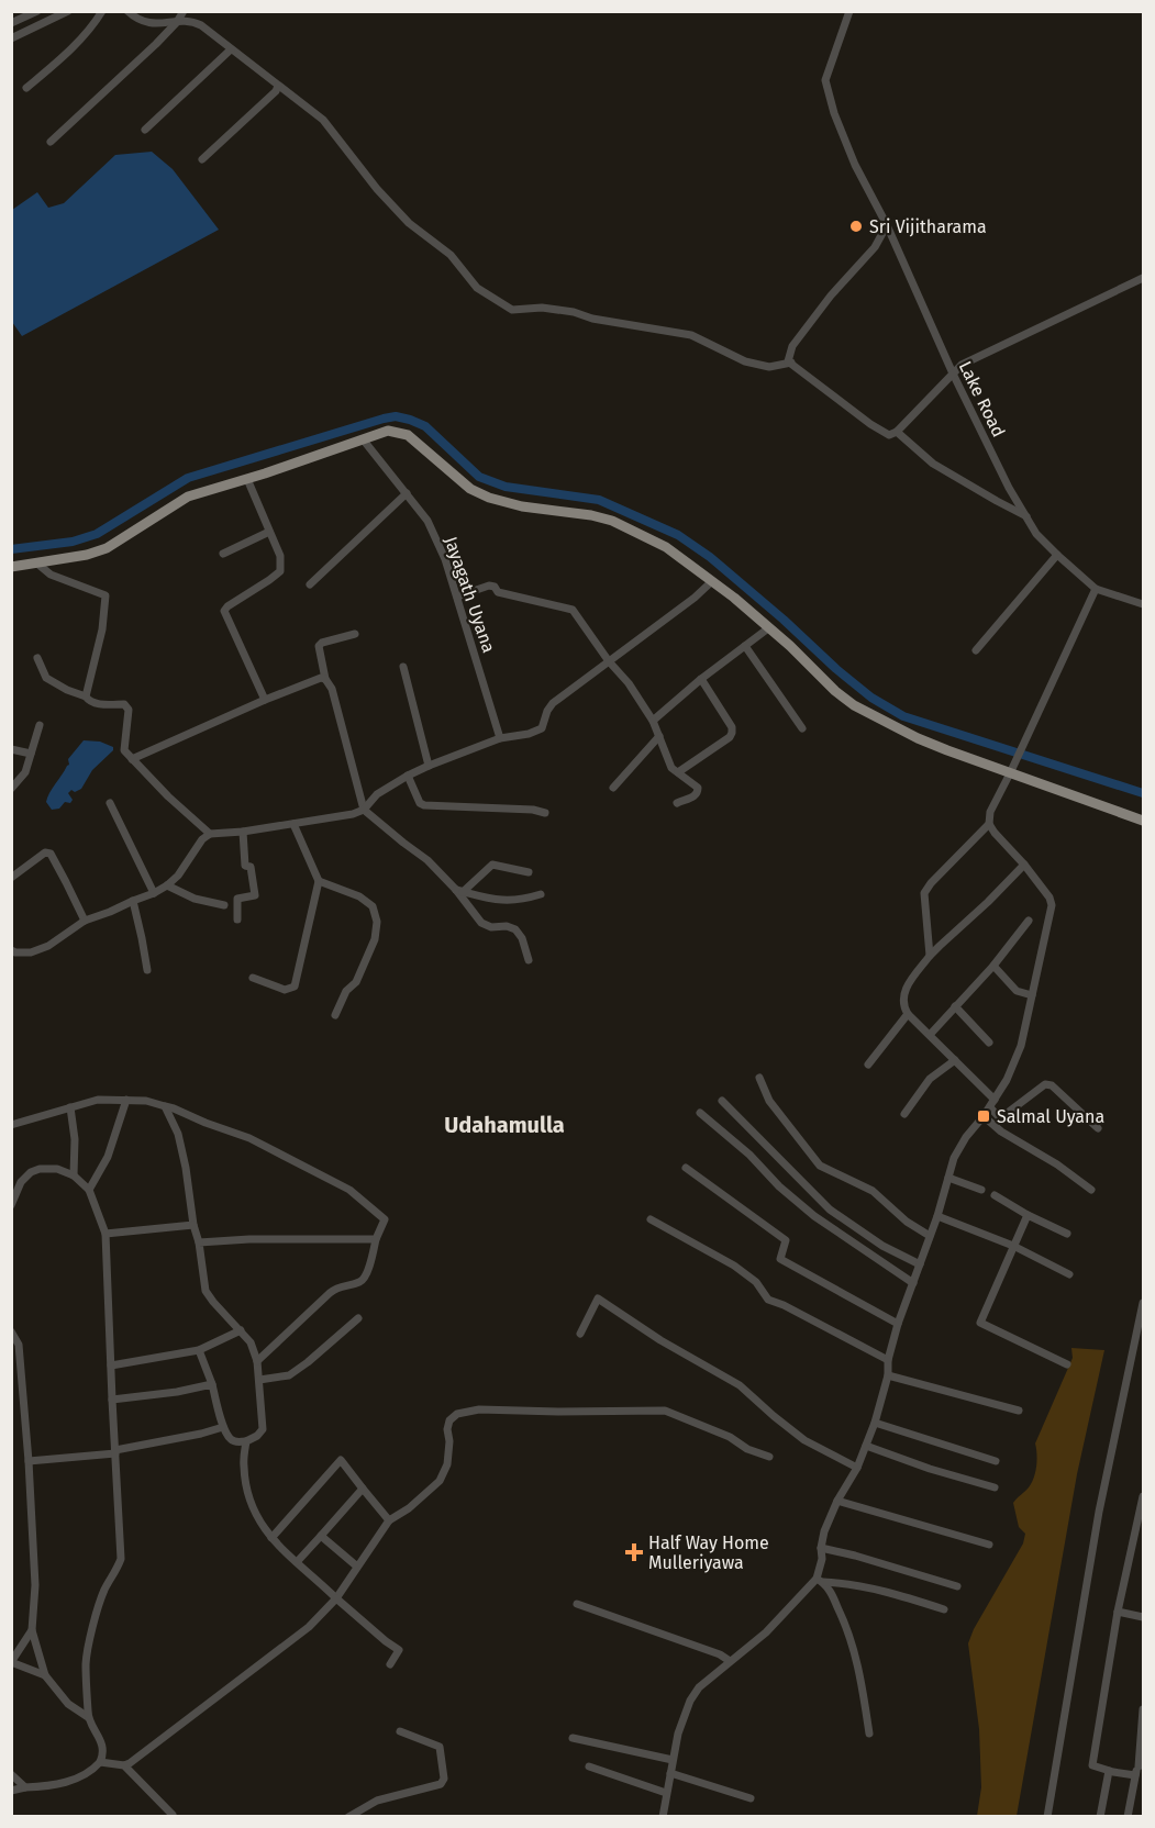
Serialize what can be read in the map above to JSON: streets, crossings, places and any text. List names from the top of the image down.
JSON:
{
  "streets": {
    "street": ["Lake Road", "Jayagath Uyana"]
  },
  "districts": ["Udahamulla"],
  "places": {
    "other": ["Sri Vijitharama"],
    "transit": ["Salmal Uyana"],
    "health": ["Half Way Home Mulleriyawa"]
  }
}
